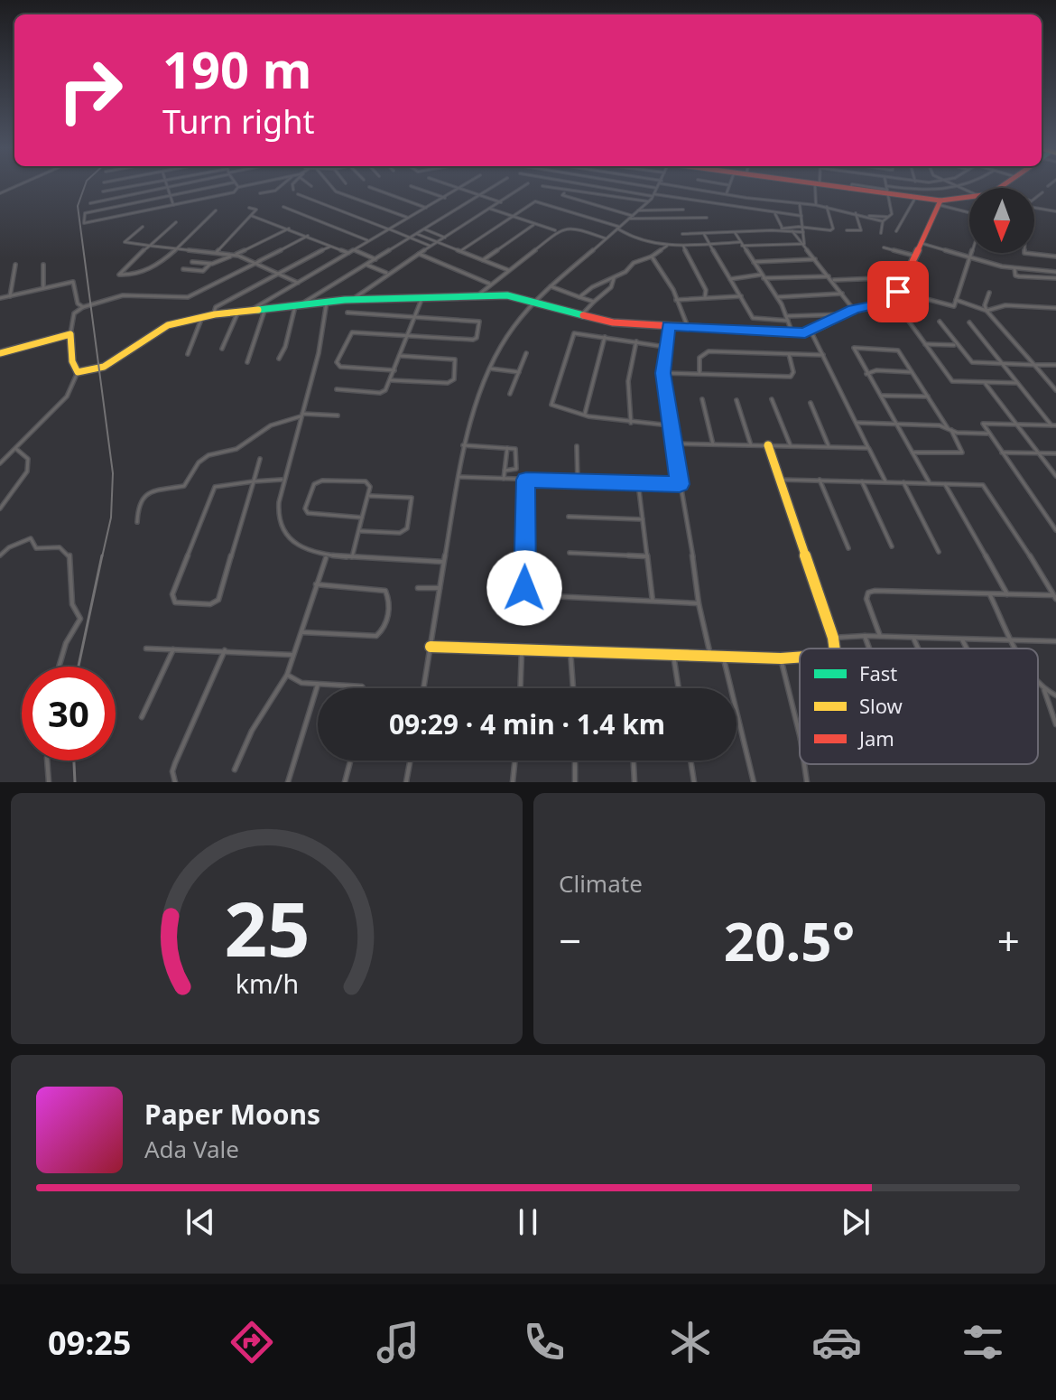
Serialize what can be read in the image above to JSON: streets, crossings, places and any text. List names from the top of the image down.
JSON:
{
  "legend": ["Fast", "Slow", "Jam"],
  "north": "bottom",
  "page": {
    "turn": ["190 m", "Turn right"],
    "limit": "30",
    "trip": "09:29 · 4 min · 1.4 km",
    "tile": "Climate",
    "heat": ["−", "20.5°", "+"],
    "song": ["Paper Moons", "Ada Vale"],
    "tabs": "09:25",
    "gauge": ["25", "km/h"]
  }
}
